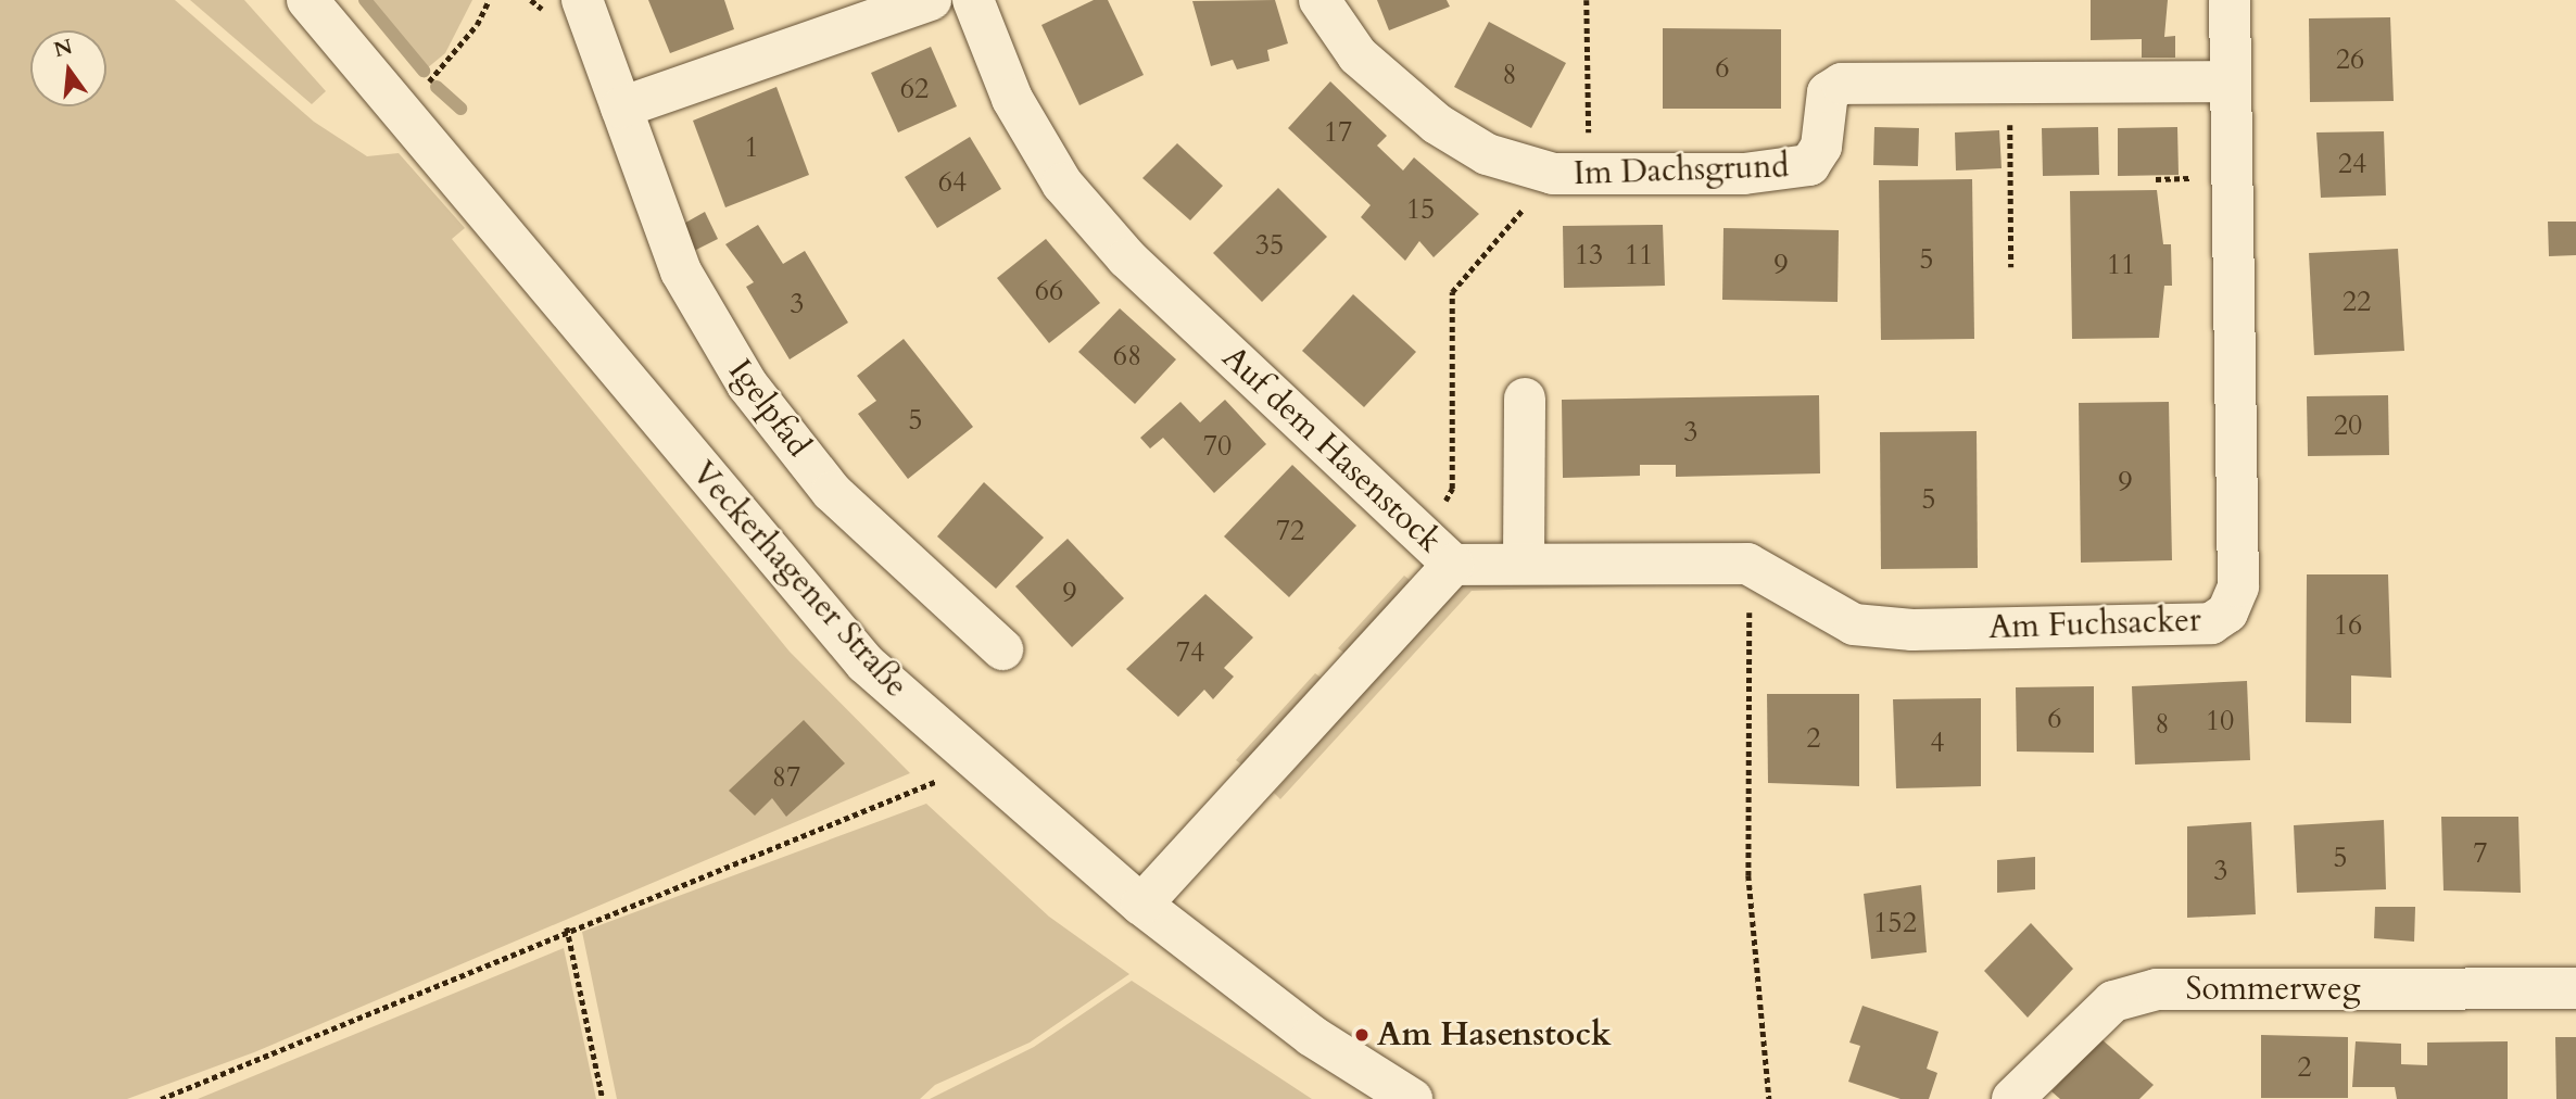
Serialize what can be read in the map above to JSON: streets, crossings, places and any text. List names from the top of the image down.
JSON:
{
  "streets": {
    "street": [
      "Im Dachsgrund",
      "Igelpfad",
      "Auf dem Hasenstock",
      "Veckerhagener Straße",
      "Am Fuchsacker",
      "Sommerweg"
    ]
  },
  "crossings": [
    ["Im Dachsgrund", "Am Fuchsacker"],
    ["Auf dem Hasenstock", "Veckerhagener Straße"],
    ["Auf dem Hasenstock", "Am Fuchsacker"]
  ],
  "places": ["Am Hasenstock"],
  "house_numbers": [
    "26",
    "6",
    "8",
    "62",
    "17",
    "1",
    "24",
    "64",
    "15",
    "35",
    "13",
    "11",
    "5",
    "9",
    "11",
    "66",
    "22",
    "3",
    "68",
    "5",
    "20",
    "3",
    "70",
    "9",
    "5",
    "72",
    "9",
    "16",
    "74",
    "6",
    "10",
    "8",
    "2",
    "4",
    "87",
    "7",
    "5",
    "3",
    "152",
    "2"
  ],
  "north": "top"
}
